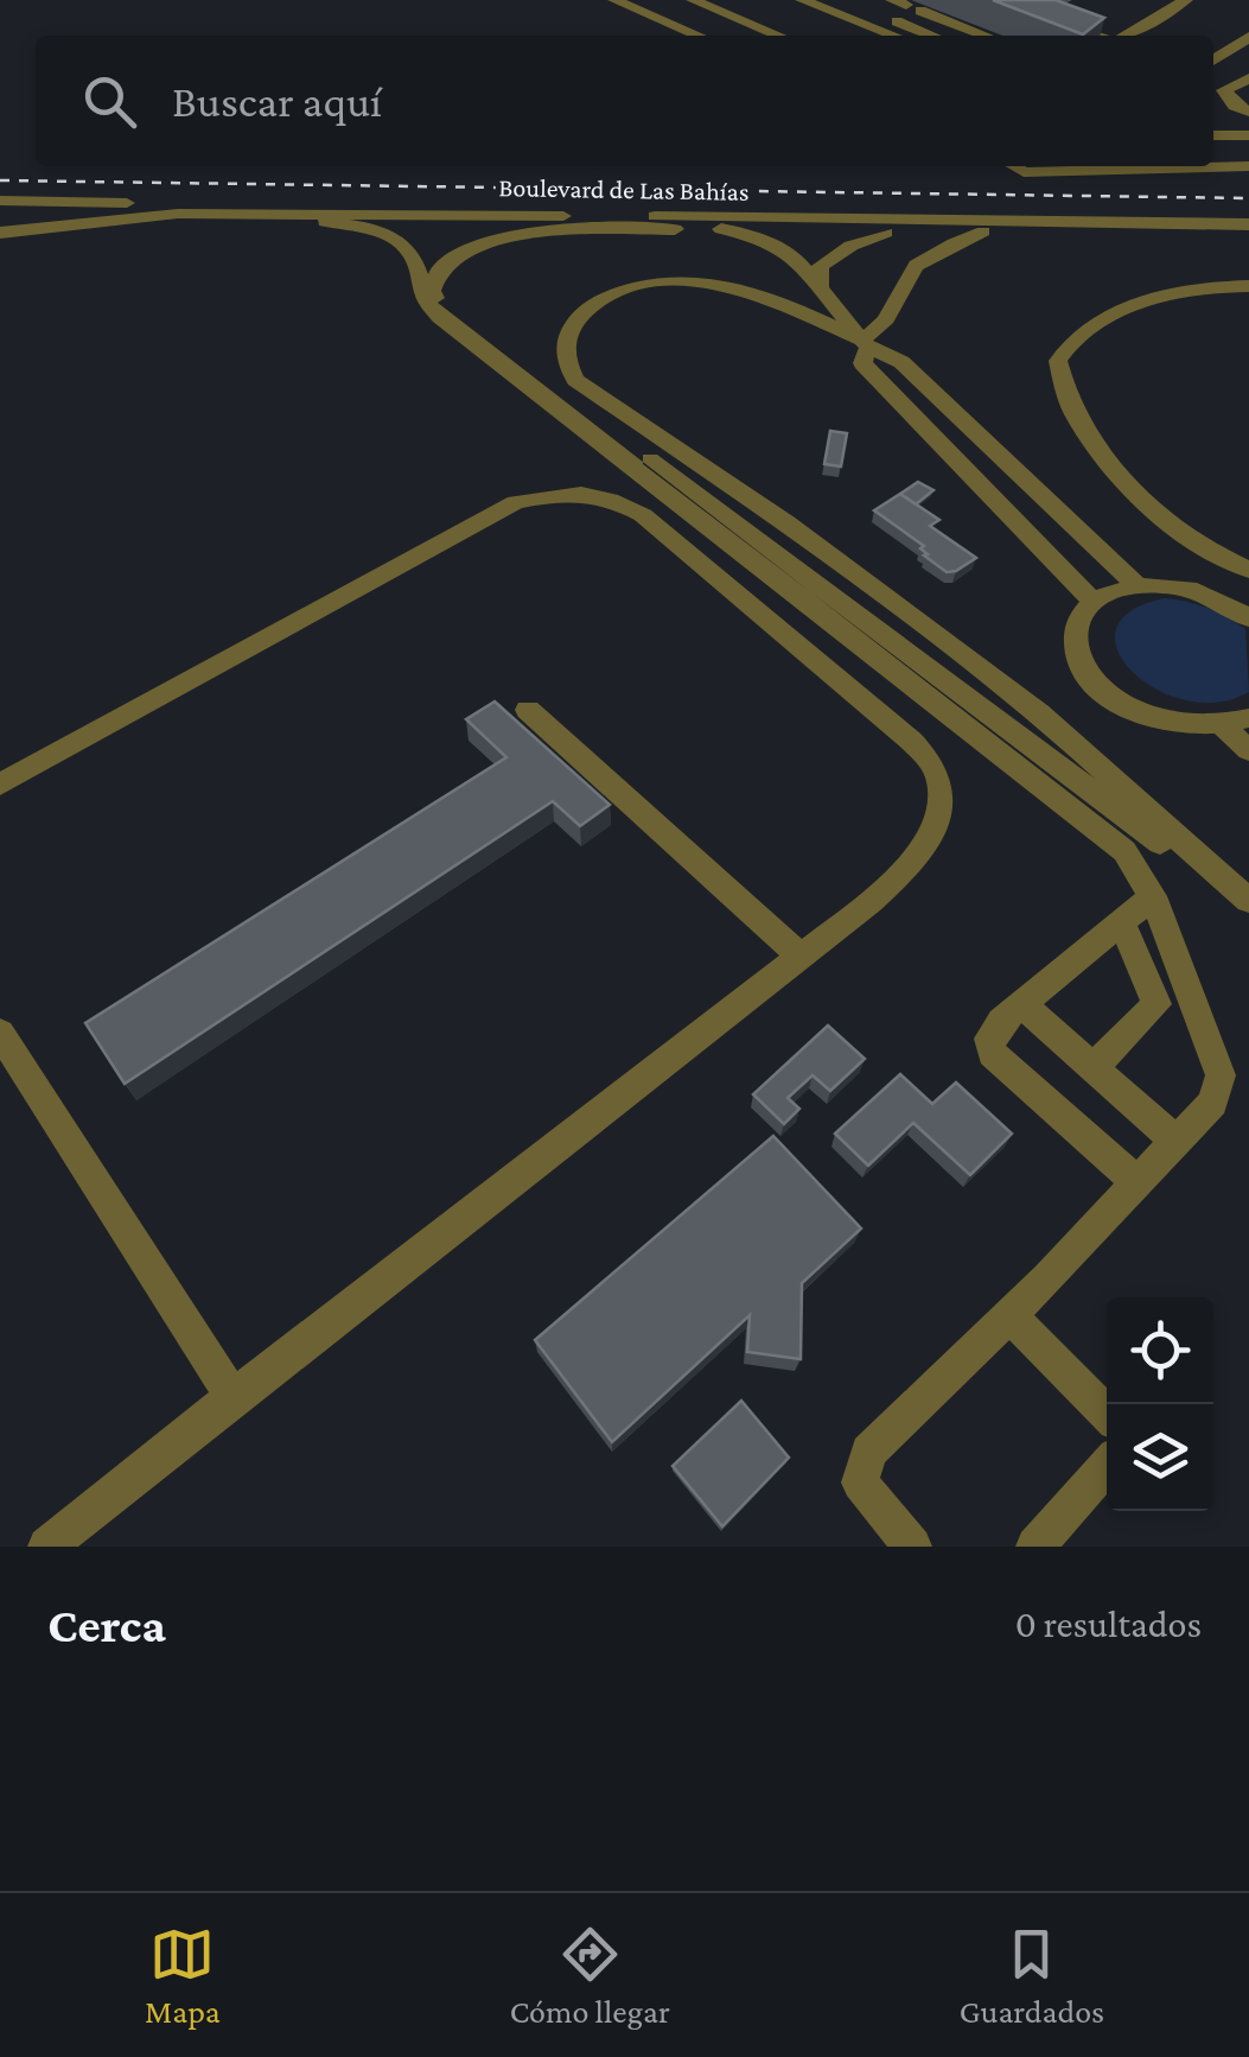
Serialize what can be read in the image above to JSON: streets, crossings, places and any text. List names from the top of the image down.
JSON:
{
  "streets": {
    "street": ["Boulevard de Las Bahías"]
  },
  "page": {
    "search": "Buscar aquí",
    "heading": ["Cerca", "0 resultados"],
    "nav": ["Mapa", "Cómo llegar", "Guardados"]
  }
}
